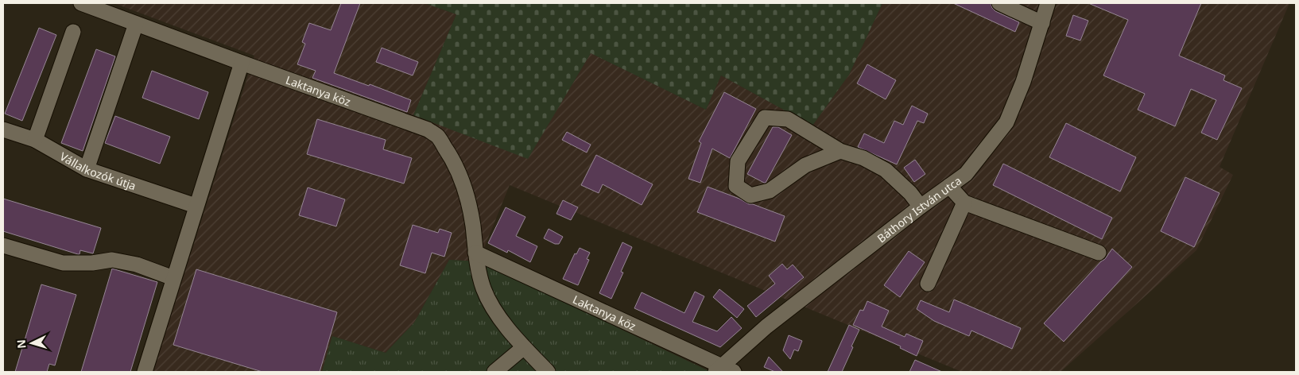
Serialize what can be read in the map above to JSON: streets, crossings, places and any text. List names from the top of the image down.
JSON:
{
  "streets": {
    "street": ["Laktanya köz", "Vállalkozók útja", "Báthory István utca"]
  },
  "crossings": [
    ["Laktanya köz", "Báthory István utca"]
  ],
  "north": "left"
}
